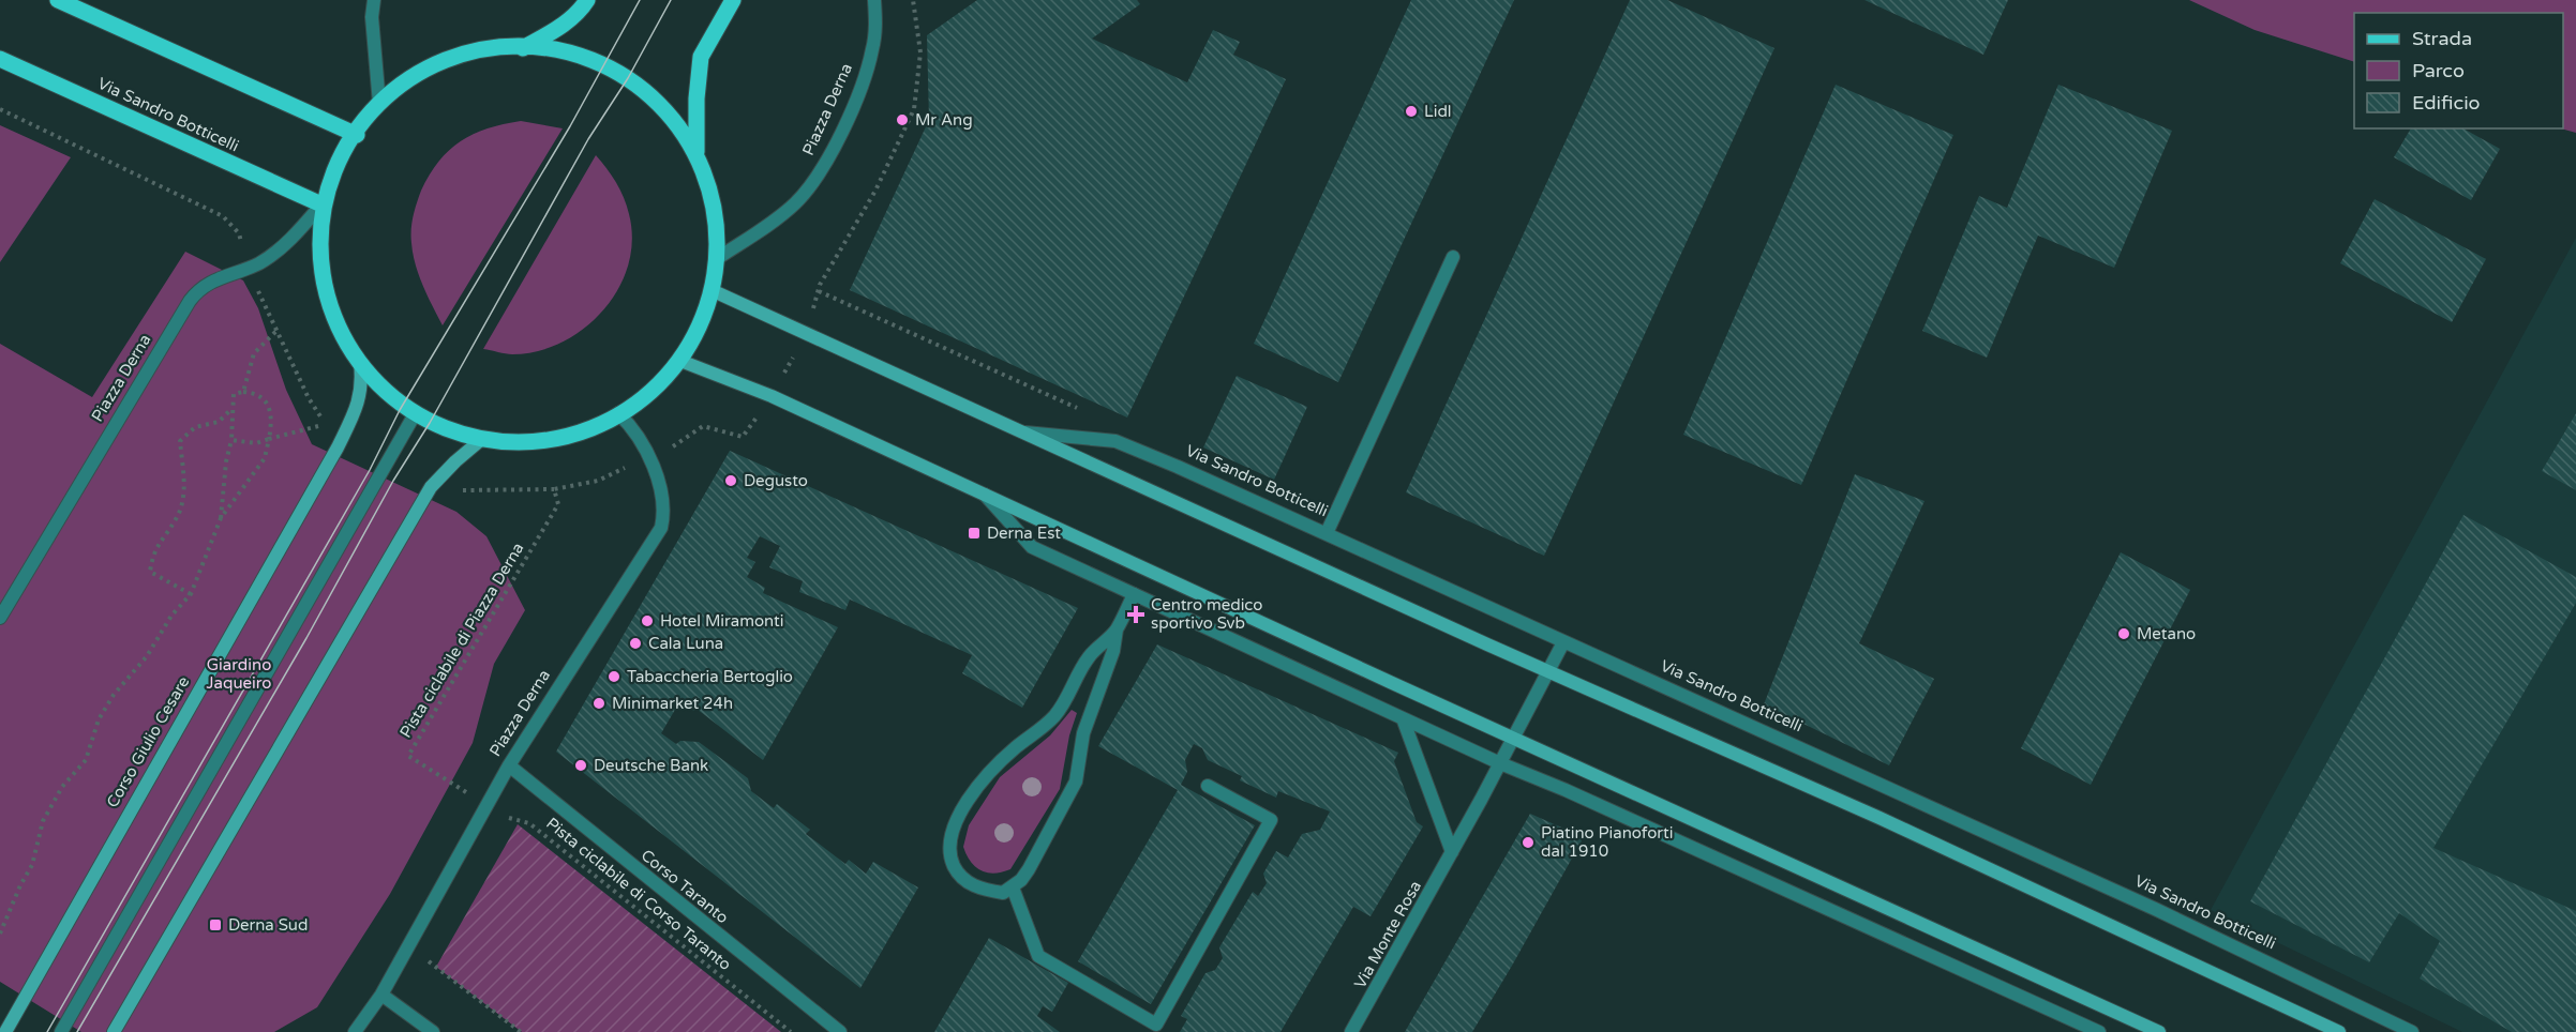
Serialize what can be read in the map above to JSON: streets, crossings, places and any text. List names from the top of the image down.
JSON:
{
  "streets": {
    "main road": ["Piazza Derna", "Via Sandro Botticelli", "Corso Giulio Cesare"],
    "street": ["Corso Taranto", "Via Monte Rosa"],
    "path": ["Pista ciclabile di Piazza Derna", "Pista ciclabile di Corso Taranto"]
  },
  "crossings": [
    ["Piazza Derna", "Via Sandro Botticelli"],
    ["Piazza Derna", "Pista ciclabile di Piazza Derna"],
    ["Piazza Derna", "Corso Giulio Cesare"],
    ["Piazza Derna", "Corso Taranto"],
    ["Via Sandro Botticelli", "Via Monte Rosa"]
  ],
  "parks": ["Giardino Jaqueiro"],
  "places": {
    "other": [
      "Lidl",
      "Mr Ang",
      "Degusto",
      "Hotel Miramonti",
      "Metano",
      "Cala Luna",
      "Tabaccheria Bertoglio",
      "Minimarket 24h",
      "Deutsche Bank",
      "Piatino Pianoforti dal 1910"
    ],
    "transit": ["Derna Est", "Derna Sud"],
    "health": ["Centro medico sportivo Svb"]
  },
  "legend": ["Strada", "Parco", "Edificio"]
}
